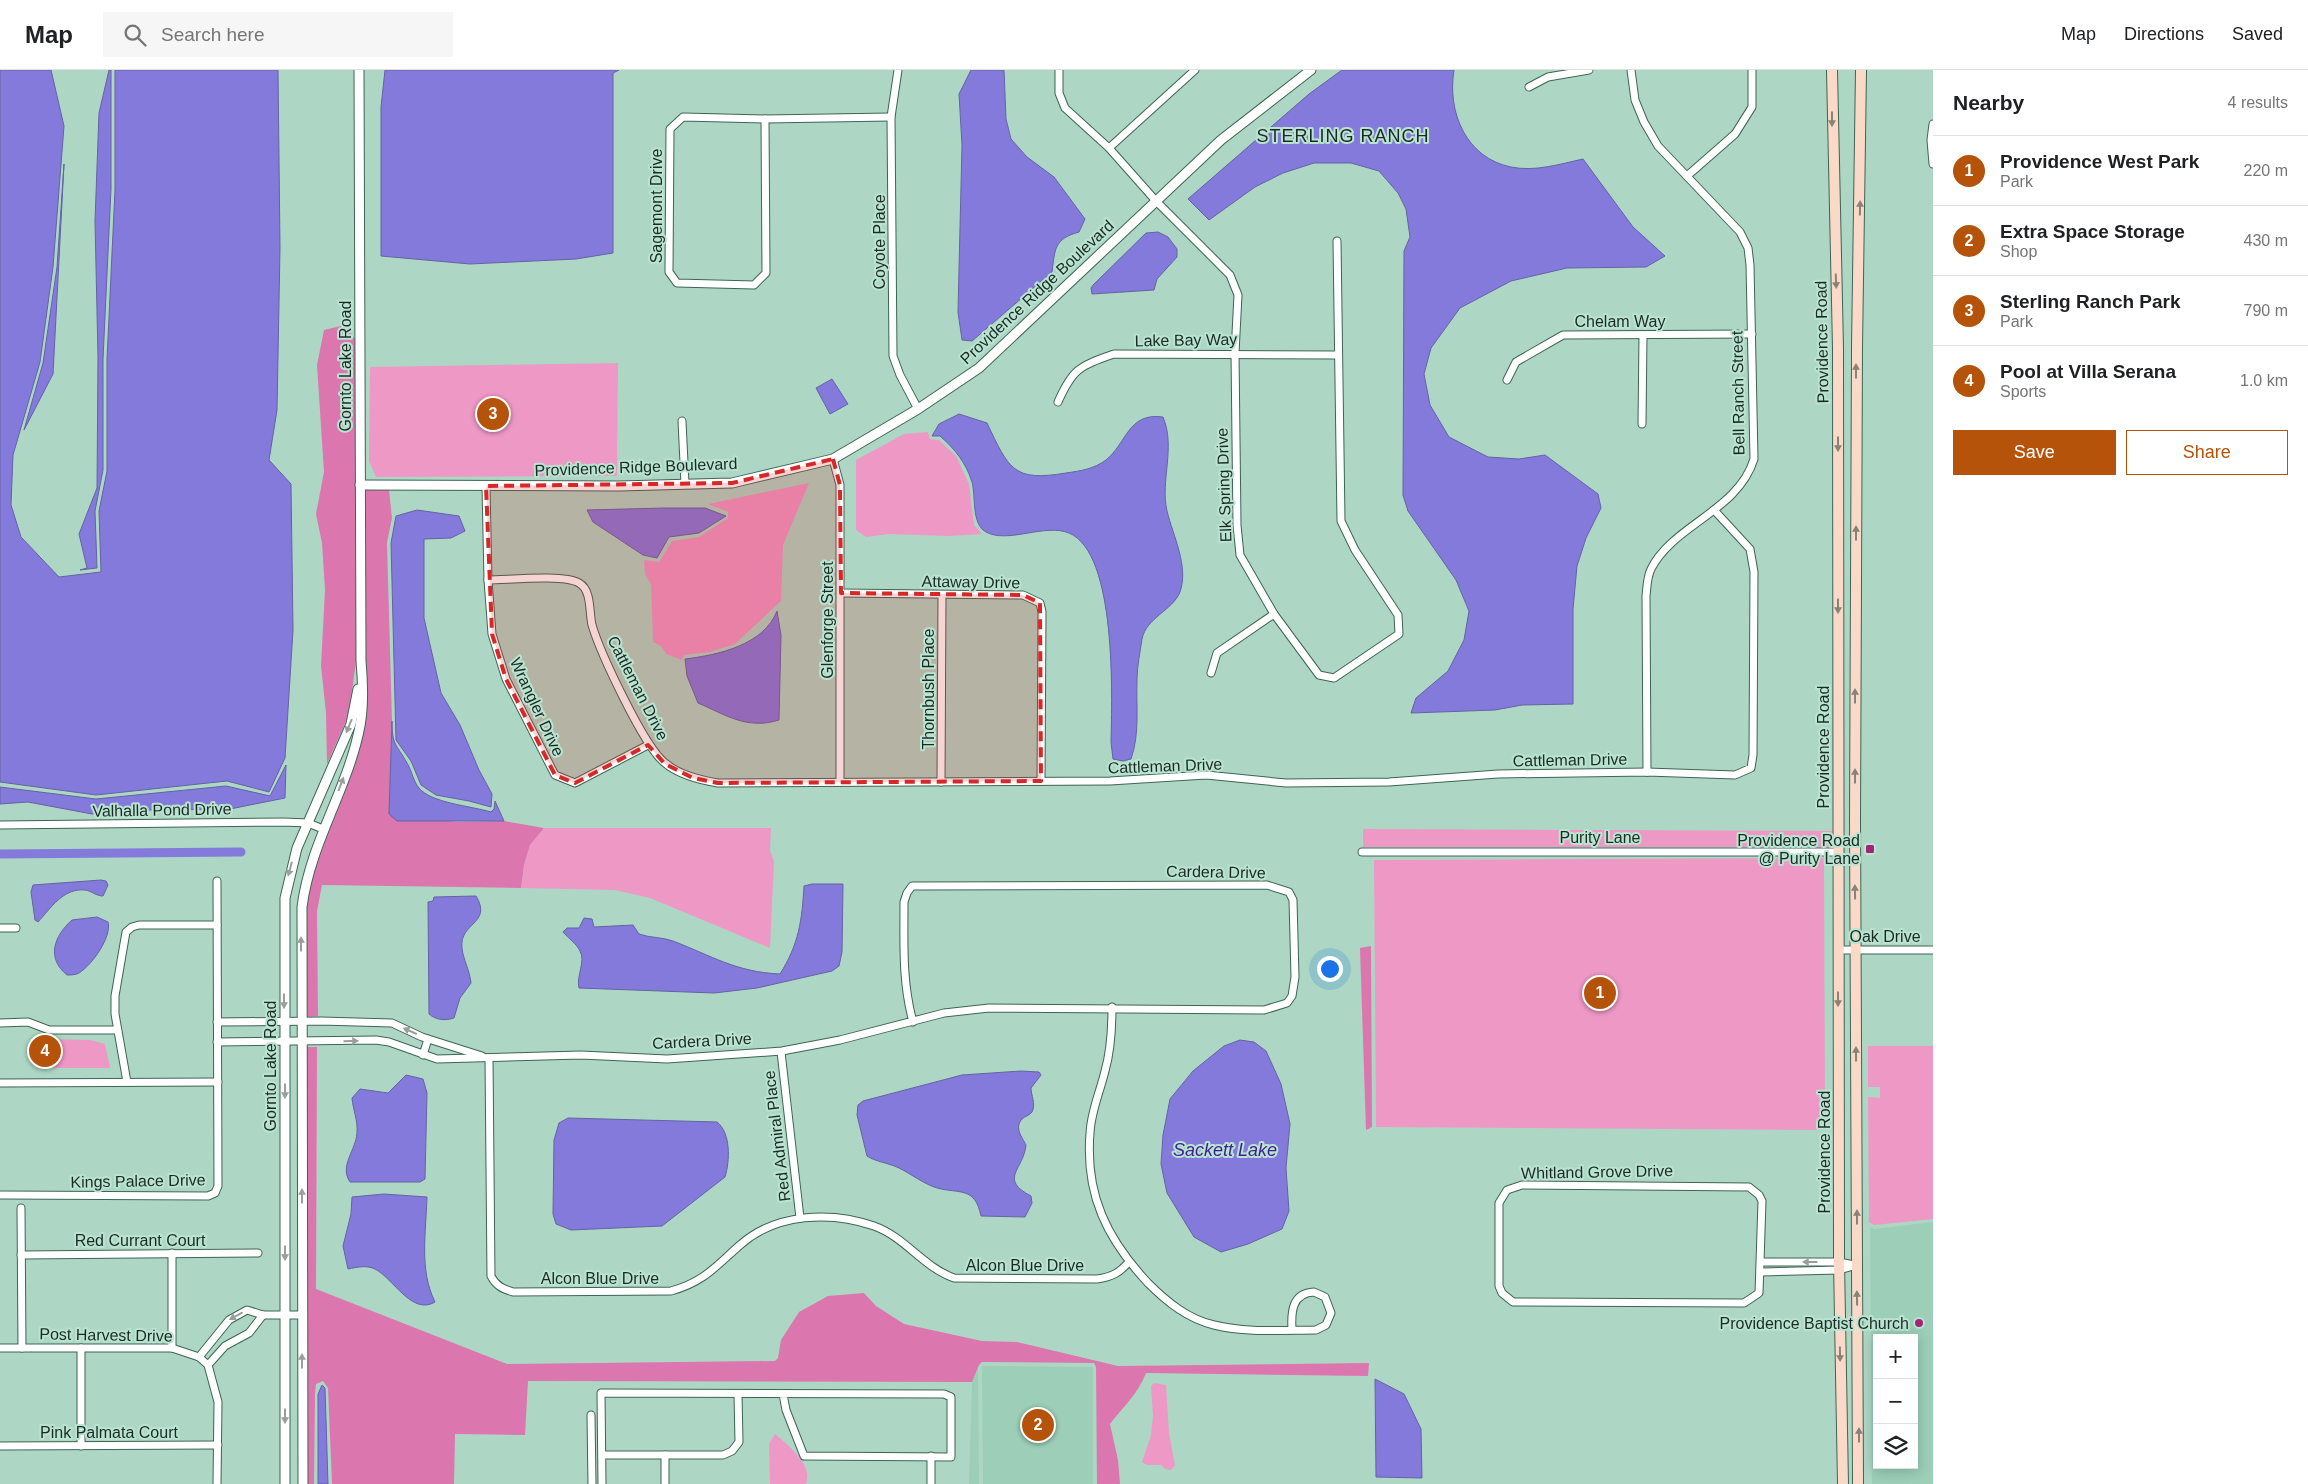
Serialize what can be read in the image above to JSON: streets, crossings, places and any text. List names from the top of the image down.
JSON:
{
  "streets": {
    "main road": ["Providence Road"],
    "street": [
      "Sagemont Drive",
      "Coyote Place",
      "Providence Ridge Boulevard",
      "Chelam Way",
      "Lake Bay Way",
      "Gornto Lake Road",
      "Bell Ranch Street",
      "Elk Spring Drive",
      "Attaway Drive",
      "Glenforge Street",
      "Cattleman Drive",
      "Thornbush Place",
      "Wrangler Drive",
      "Valhalla Pond Drive",
      "Purity Lane",
      "Cardera Drive",
      "Oak Drive",
      "Red Admiral Place",
      "Whitland Grove Drive",
      "Kings Palace Drive",
      "Red Currant Court",
      "Alcon Blue Drive",
      "Post Harvest Drive",
      "Pink Palmata Court"
    ]
  },
  "crossings": [
    ["Sagemont Drive", "Coyote Place"],
    ["Coyote Place", "Providence Ridge Boulevard"],
    ["Providence Ridge Boulevard", "Gornto Lake Road"],
    ["Providence Ridge Boulevard", "Elk Spring Drive"],
    ["Providence Ridge Boulevard", "Glenforge Street"],
    ["Providence Ridge Boulevard", "Wrangler Drive"],
    ["Chelam Way", "Bell Ranch Street"],
    ["Lake Bay Way", "Elk Spring Drive"],
    ["Providence Road", "Purity Lane"],
    ["Providence Road", "Oak Drive"],
    ["Gornto Lake Road", "Valhalla Pond Drive"],
    ["Gornto Lake Road", "Cardera Drive"],
    ["Bell Ranch Street", "Cattleman Drive"],
    ["Attaway Drive", "Glenforge Street"],
    ["Attaway Drive", "Cattleman Drive"],
    ["Attaway Drive", "Thornbush Place"],
    ["Glenforge Street", "Cattleman Drive"],
    ["Cattleman Drive", "Thornbush Place"],
    ["Cattleman Drive", "Wrangler Drive"],
    ["Cardera Drive", "Red Admiral Place"],
    ["Cardera Drive", "Alcon Blue Drive"],
    ["Red Admiral Place", "Alcon Blue Drive"]
  ],
  "districts": ["STERLING RANCH"],
  "water": ["Sackett Lake"],
  "places": {
    "transit": ["Providence Road @ Purity Lane"],
    "other": ["Providence Baptist Church"]
  },
  "page": {
    "header": "Map",
    "search": "Search here",
    "nav": ["Map", "Directions", "Saved"],
    "heading": ["Nearby", "4 results"],
    "list": [
      {
        "mark": "1",
        "name": "Providence West Park",
        "note": "Park",
        "value": "220 m"
      },
      {
        "mark": "2",
        "name": "Extra Space Storage",
        "note": "Shop",
        "value": "430 m"
      },
      {
        "mark": "3",
        "name": "Sterling Ranch Park",
        "note": "Park",
        "value": "790 m"
      },
      {
        "mark": "4",
        "name": "Pool at Villa Serana",
        "note": "Sports",
        "value": "1.0 km"
      }
    ],
    "pins": [
      "3",
      "1",
      "4",
      "2"
    ],
    "buttons": ["Save", "Share"],
    "map_buttons": ["+", "−"]
  }
}
